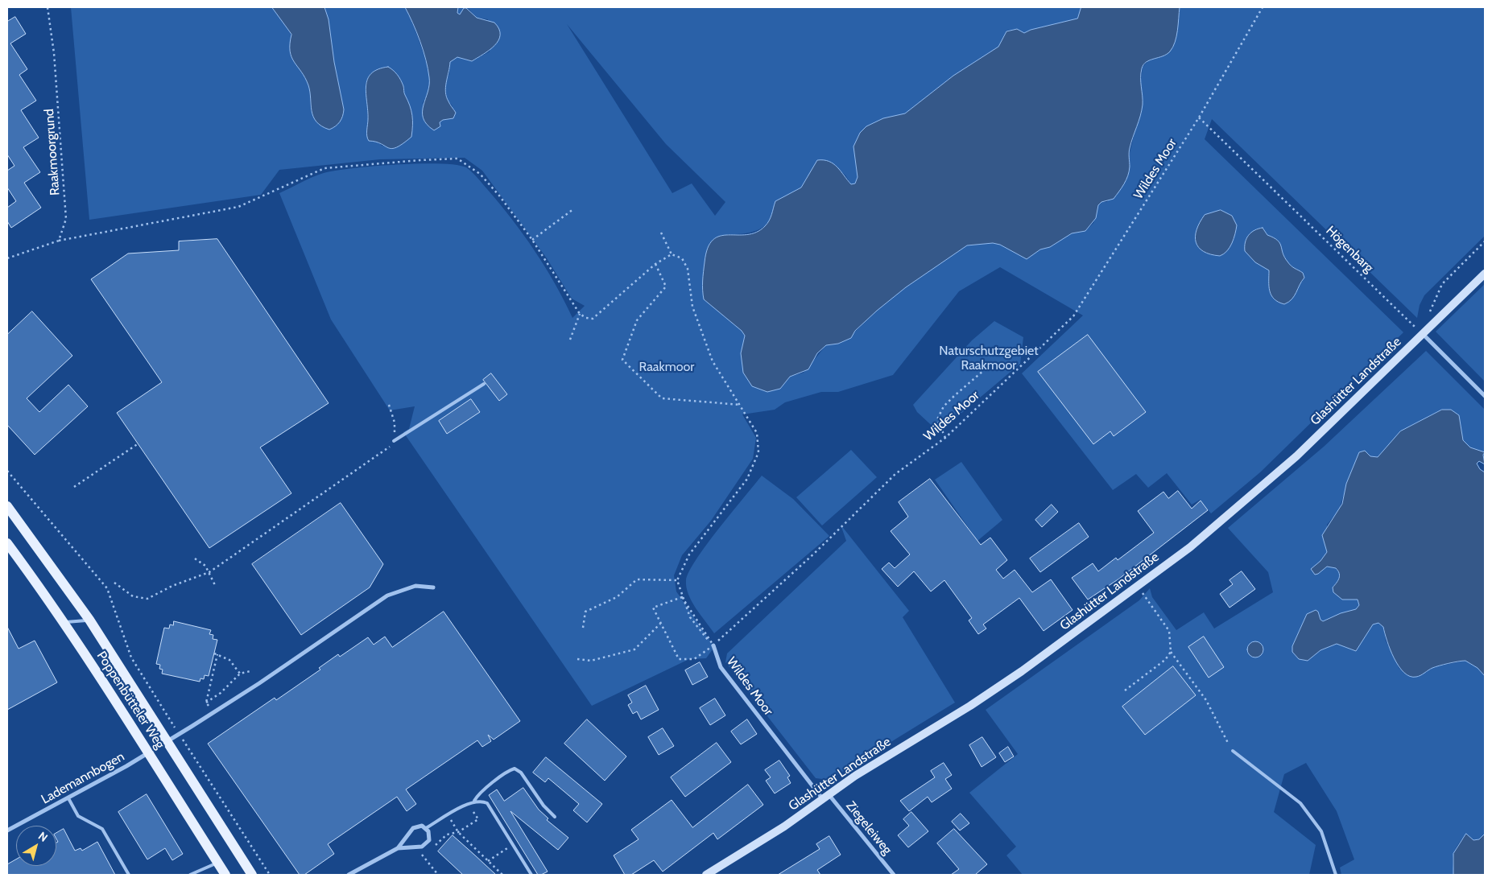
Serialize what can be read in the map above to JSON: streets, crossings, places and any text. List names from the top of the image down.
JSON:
{
  "streets": {
    "main road": ["Poppenbütteler Weg"],
    "street": [
      "Wildes Moor",
      "Glashütter Landstraße",
      "Lademannbogen",
      "Ziegeleiweg"
    ],
    "path": ["Raakmoorgrund", "Högenbarg"]
  },
  "crossings": [
    ["Wildes Moor", "Högenbarg"],
    ["Wildes Moor", "Glashütter Landstraße"],
    ["Wildes Moor", "Ziegeleiweg"],
    ["Högenbarg", "Glashütter Landstraße"],
    ["Glashütter Landstraße", "Ziegeleiweg"],
    ["Poppenbütteler Weg", "Lademannbogen"]
  ],
  "parks": ["Naturschutzgebiet Raakmoor", "Raakmoor"],
  "north": "top right"
}
